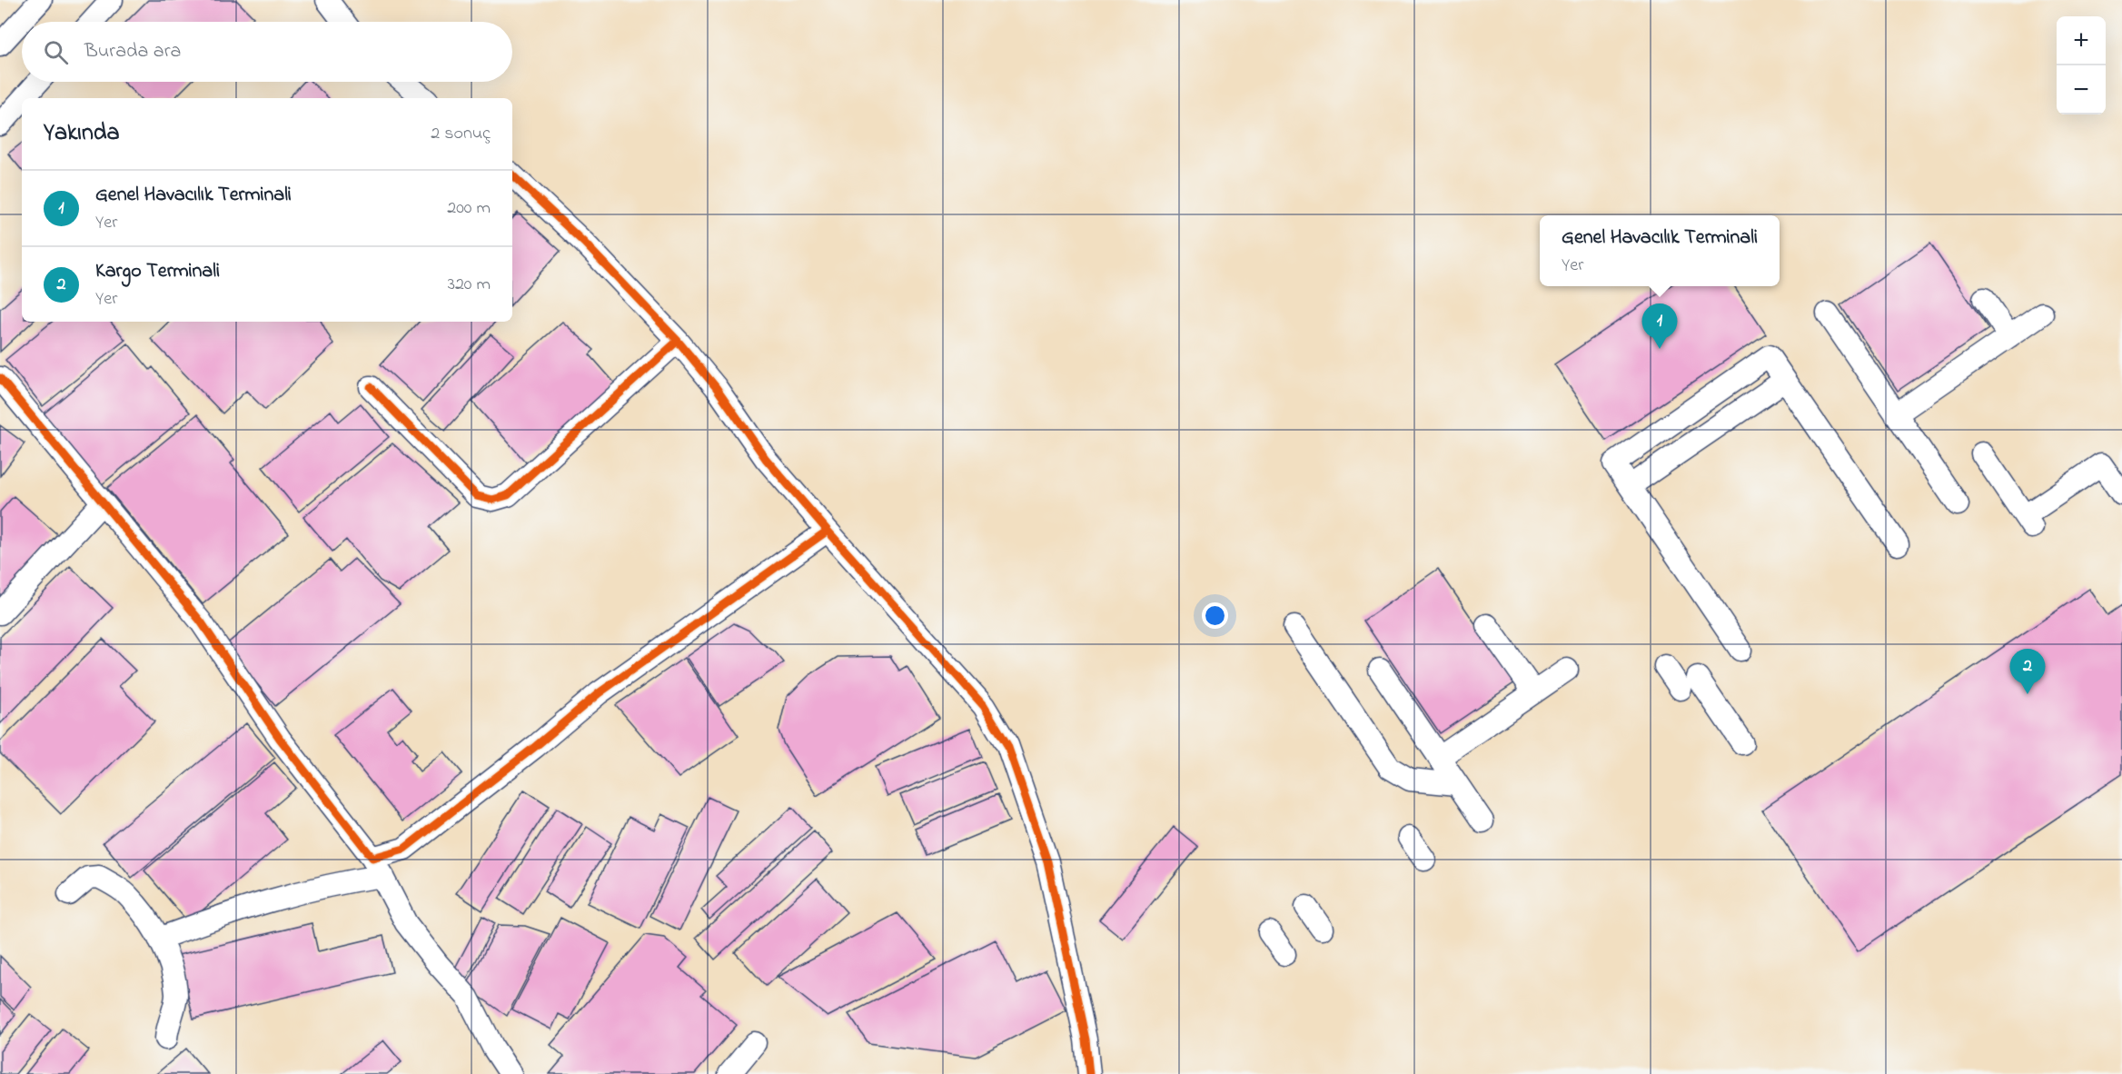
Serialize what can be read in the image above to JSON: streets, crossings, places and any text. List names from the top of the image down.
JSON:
{
  "page": {
    "map_buttons": ["+", "−"],
    "search": "Burada ara",
    "heading": ["Yakında", "2 sonuç"],
    "list": [
      {
        "mark": "1",
        "name": "Genel Havacılık Terminali",
        "note": "Yer",
        "value": "200 m"
      },
      {
        "mark": "2",
        "name": "Kargo Terminali",
        "note": "Yer",
        "value": "320 m"
      }
    ],
    "popup": ["Genel Havacılık Terminali", "Yer"],
    "pins": ["1", "2"]
  }
}
